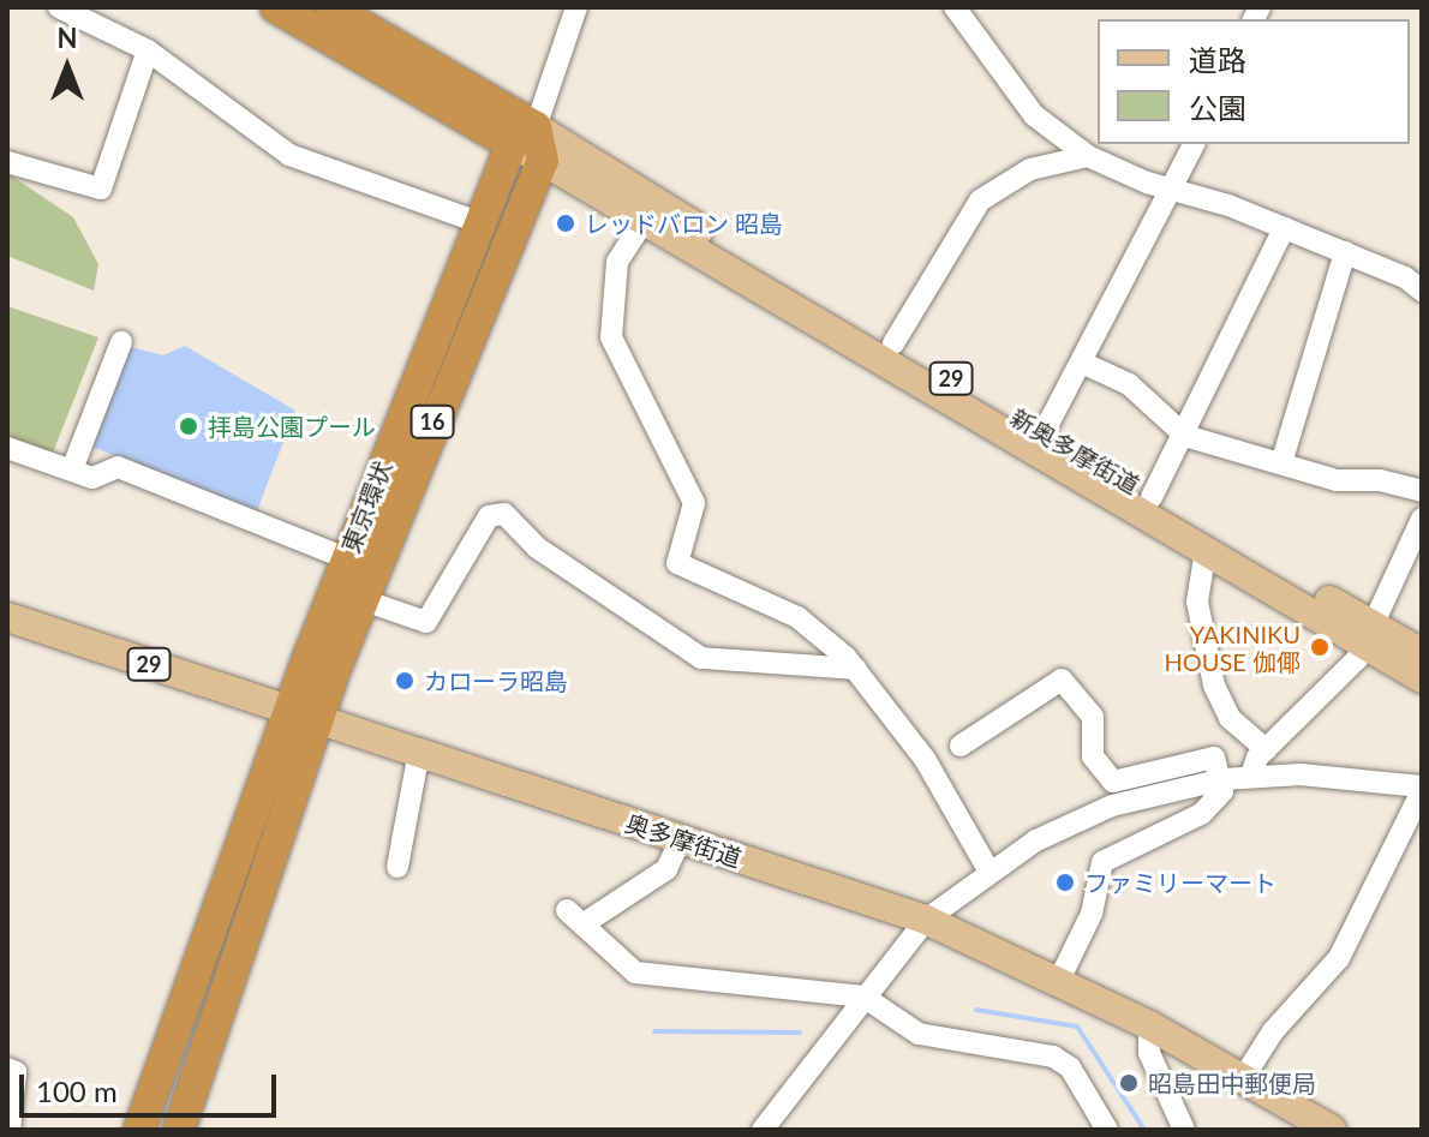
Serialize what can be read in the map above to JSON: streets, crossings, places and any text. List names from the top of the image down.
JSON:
{
  "streets": {
    "highway": ["16", "東京環状"],
    "main road": ["29", "新奥多摩街道", "奥多摩街道"]
  },
  "crossings": [
    ["29", "新奥多摩街道"],
    ["29", "東京環状"],
    ["新奥多摩街道", "東京環状"],
    ["東京環状", "奥多摩街道"]
  ],
  "places": [
    "レッドバロン 昭島",
    "拝島公園プール",
    "YAKINIKU HOUSE 伽倻",
    "カローラ昭島",
    "ファミリーマート",
    "昭島田中郵便局"
  ],
  "legend": ["道路", "公園"],
  "scale_bar": "100 m",
  "north": "top"
}
